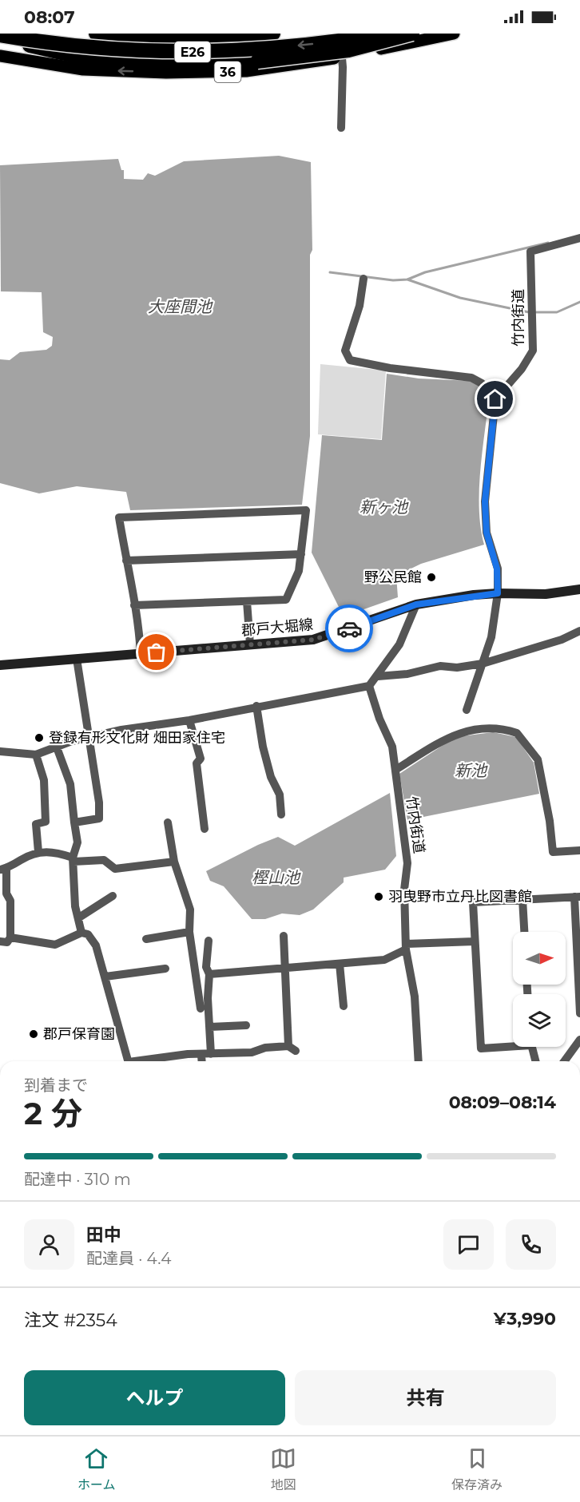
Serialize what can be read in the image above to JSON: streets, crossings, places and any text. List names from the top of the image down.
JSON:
{
  "streets": {
    "highway": ["E26"],
    "main road": ["36", "郡戸大堀線"],
    "street": ["竹内街道"]
  },
  "water": [
    "大座間池",
    "新ヶ池",
    "新池",
    "樫山池"
  ],
  "places": [
    "野公民館",
    "登録有形文化財 畑田家住宅",
    "羽曳野市立丹比図書館",
    "郡戸保育園"
  ],
  "north": "right",
  "page": {
    "status": "08:07",
    "heading": ["2 分", "到着まで", "08:09–08:14"],
    "panel": [
      "田中",
      "配達員 · 4.4",
      "注文 #2354",
      "¥3,990"
    ],
    "bar": "配達中 · 310 m",
    "buttons": ["ヘルプ", "共有"],
    "tabs": ["ホーム", "地図", "保存済み"]
  }
}
